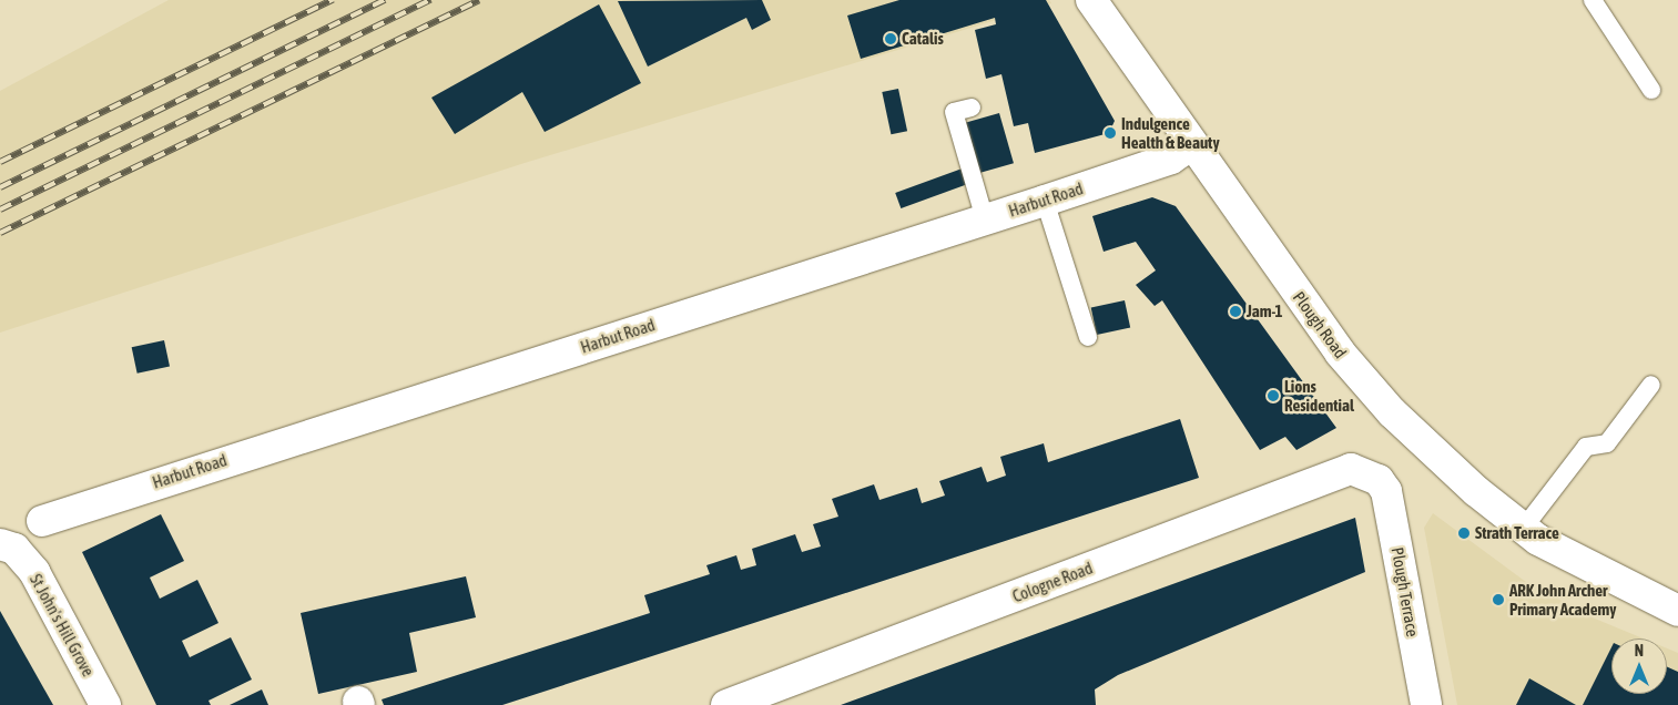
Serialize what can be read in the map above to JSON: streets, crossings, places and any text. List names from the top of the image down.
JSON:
{
  "streets": {
    "street": [
      "Harbut Road",
      "Plough Road",
      "Cologne Road",
      "Plough Terrace",
      "St John's Hill Grove"
    ]
  },
  "crossings": [
    ["Harbut Road", "Plough Road"],
    ["Cologne Road", "Plough Terrace"]
  ],
  "places": [
    "Catalis",
    "Indulgence Health & Beauty",
    "Jam-1",
    "Lions Residential",
    "Strath Terrace",
    "ARK John Archer Primary Academy"
  ],
  "north": "top"
}
